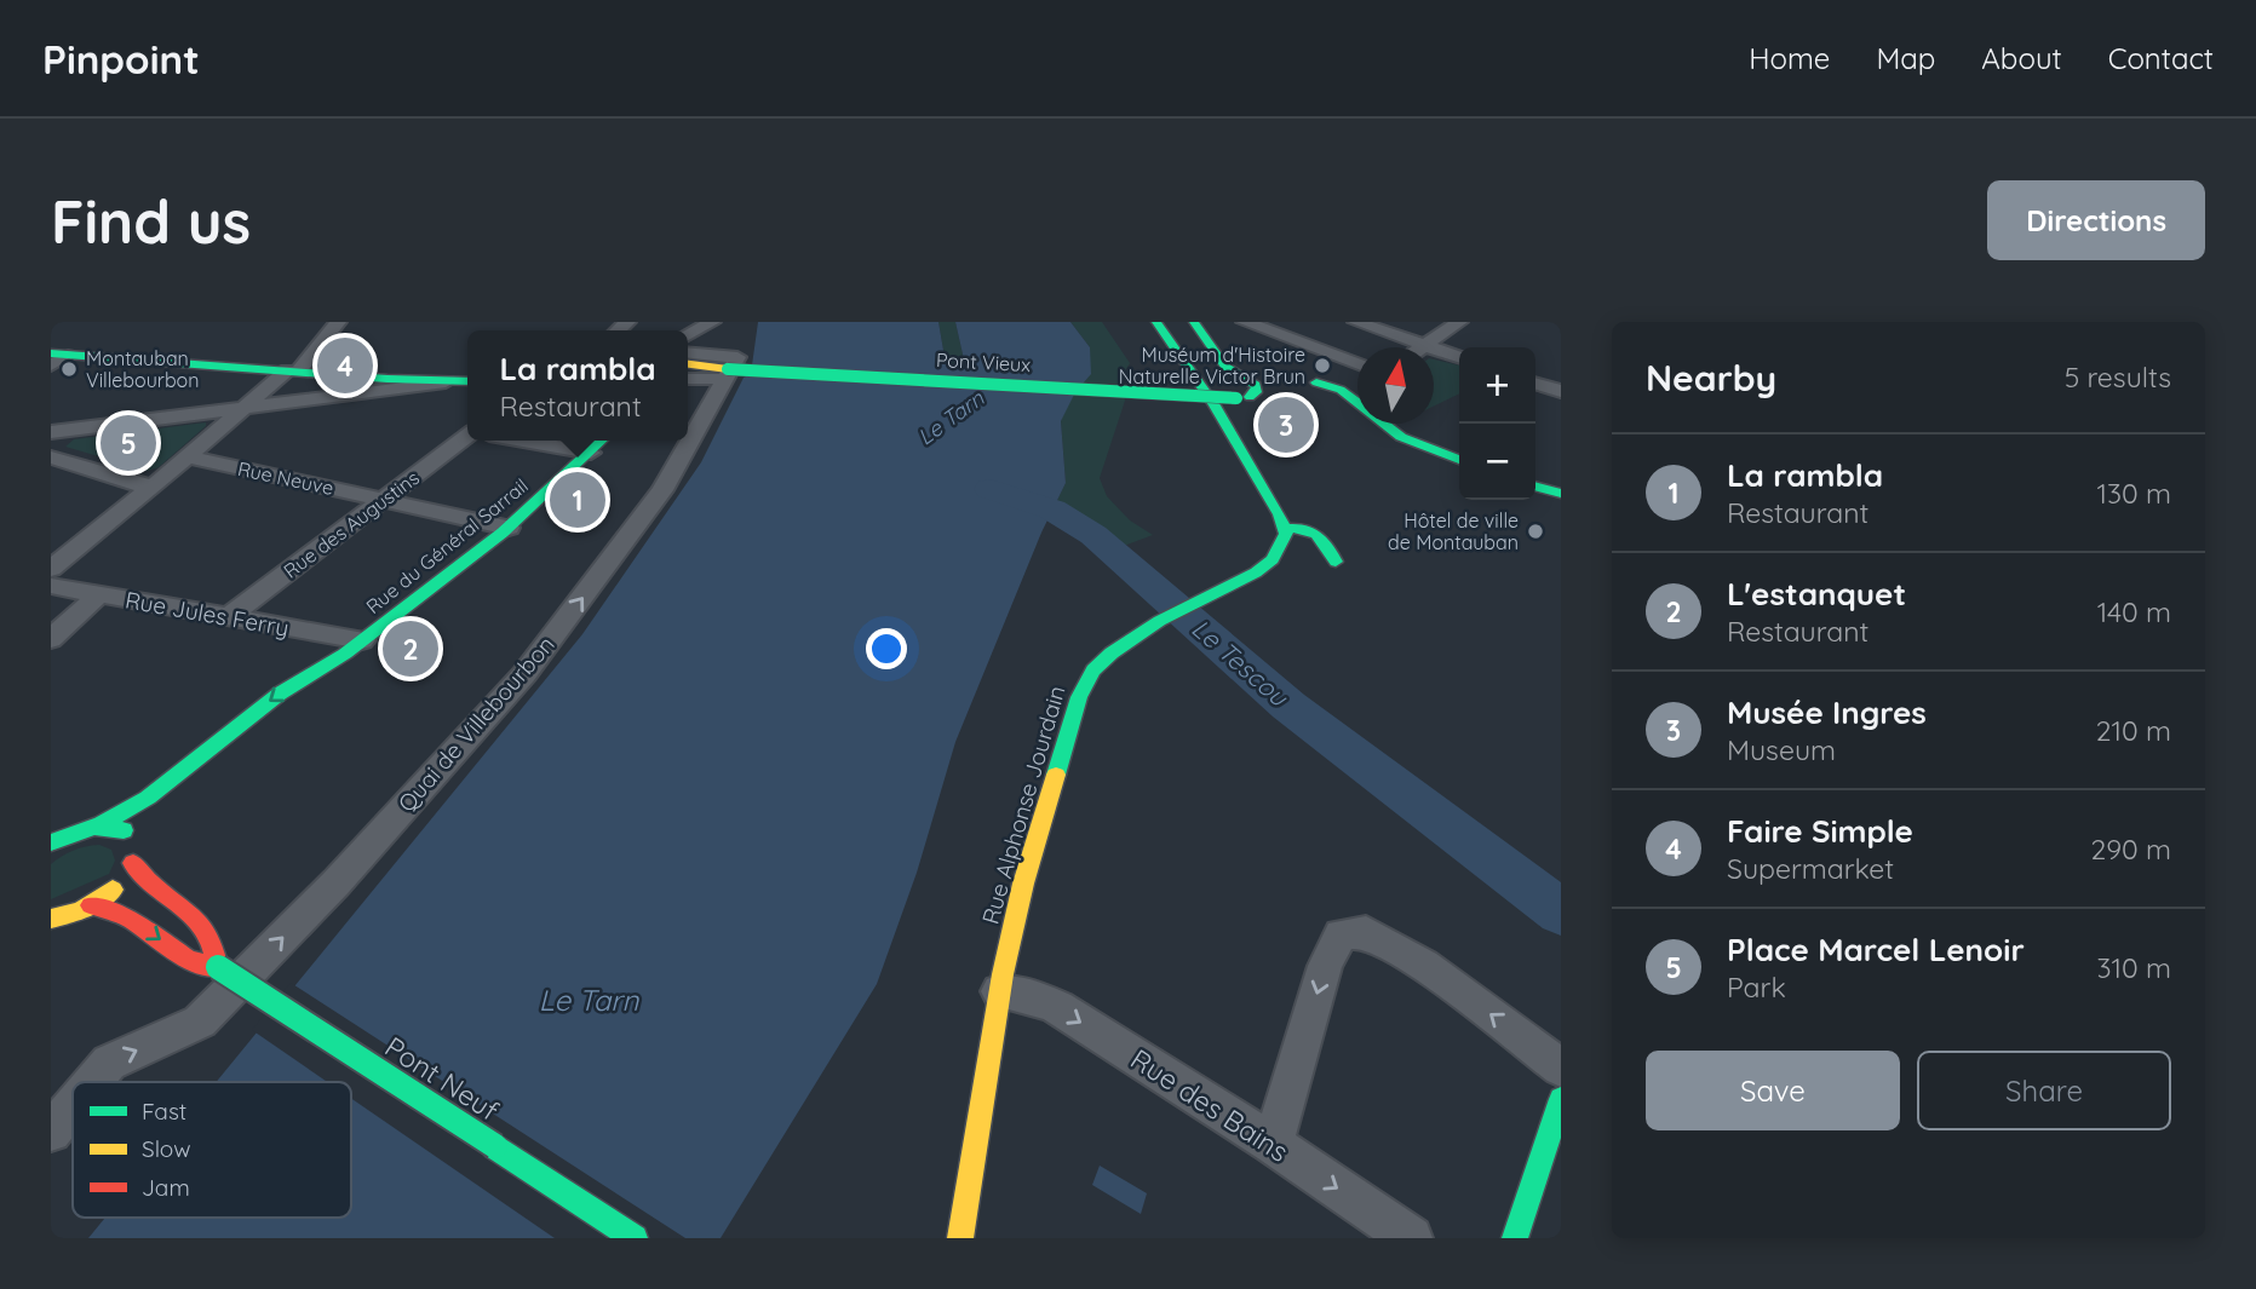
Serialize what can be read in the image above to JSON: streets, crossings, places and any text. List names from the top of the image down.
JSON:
{
  "streets": {
    "main road": [
      "Pont Vieux",
      "Rue du Général Sarrail",
      "Rue Alphonse Jourdain",
      "Pont Neuf"
    ],
    "street": [
      "Rue Neuve",
      "Rue des Augustins",
      "Rue Jules Ferry",
      "Quai de Villebourbon",
      "Rue des Bains"
    ]
  },
  "crossings": [
    ["Pont Vieux", "Quai de Villebourbon"],
    ["Rue Neuve", "Rue des Augustins"],
    ["Rue Neuve", "Rue du Général Sarrail"],
    ["Rue des Augustins", "Rue Jules Ferry"],
    ["Rue du Général Sarrail", "Rue Jules Ferry"],
    ["Rue Alphonse Jourdain", "Rue des Bains"]
  ],
  "one_way": ["Quai de Villebourbon", "Rue des Bains"],
  "water": ["Le Tarn", "Le Tescou"],
  "places": ["Muséum d'Histoire Naturelle Victor Brun", "Montauban Villebourbon", "Hôtel de ville de Montauban"],
  "legend": ["Fast", "Slow", "Jam"],
  "north": "top",
  "page": {
    "header": "Pinpoint",
    "nav": [
      "Home",
      "Map",
      "About",
      "Contact"
    ],
    "buttons": [
      "Directions",
      ["Save", "Share"]
    ],
    "title": "Find us",
    "heading": ["Nearby", "5 results"],
    "popup": ["La rambla", "Restaurant"],
    "pins": [
      "4",
      "3",
      "5",
      "1",
      "2"
    ],
    "map_buttons": ["+", "−"],
    "list": [
      {
        "mark": "1",
        "name": "La rambla",
        "note": "Restaurant",
        "value": "130 m"
      },
      {
        "mark": "2",
        "name": "L'estanquet",
        "note": "Restaurant",
        "value": "140 m"
      },
      {
        "mark": "3",
        "name": "Musée Ingres",
        "note": "Museum",
        "value": "210 m"
      },
      {
        "mark": "4",
        "name": "Faire Simple",
        "note": "Supermarket",
        "value": "290 m"
      },
      {
        "mark": "5",
        "name": "Place Marcel Lenoir",
        "note": "Park",
        "value": "310 m"
      }
    ]
  }
}
